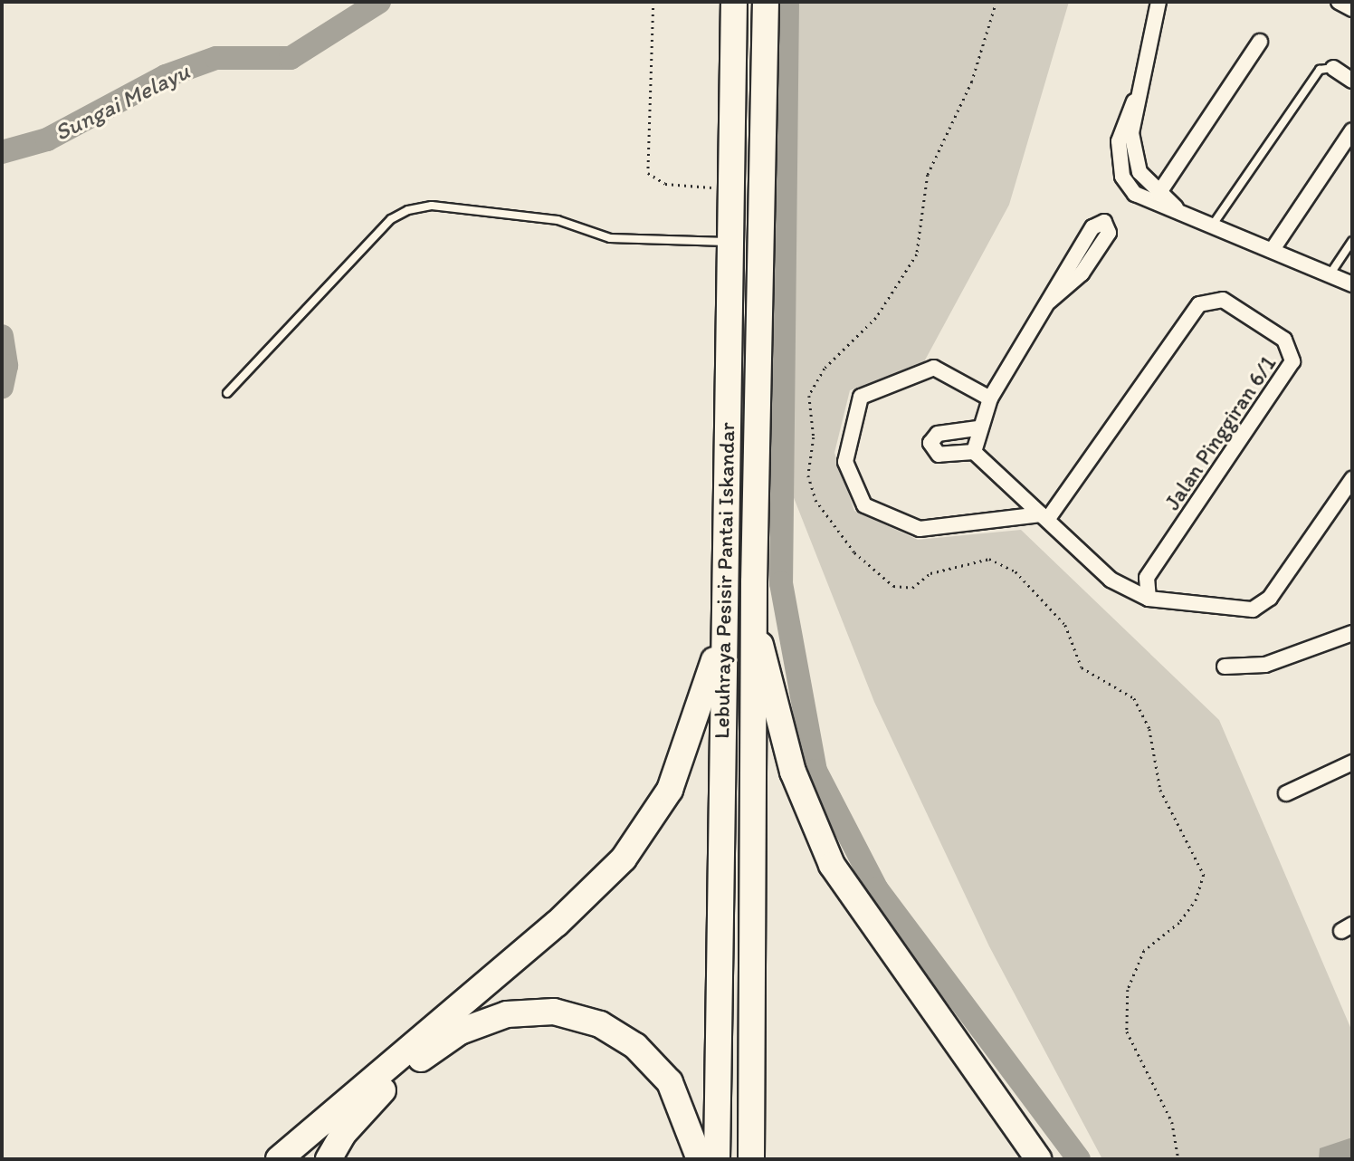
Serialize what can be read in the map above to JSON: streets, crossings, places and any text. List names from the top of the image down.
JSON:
{
  "streets": {
    "highway": ["Lebuhraya Pesisir Pantai Iskandar"],
    "street": ["Jalan Pinggiran 6/1"]
  },
  "water": ["Sungai Melayu"]
}
